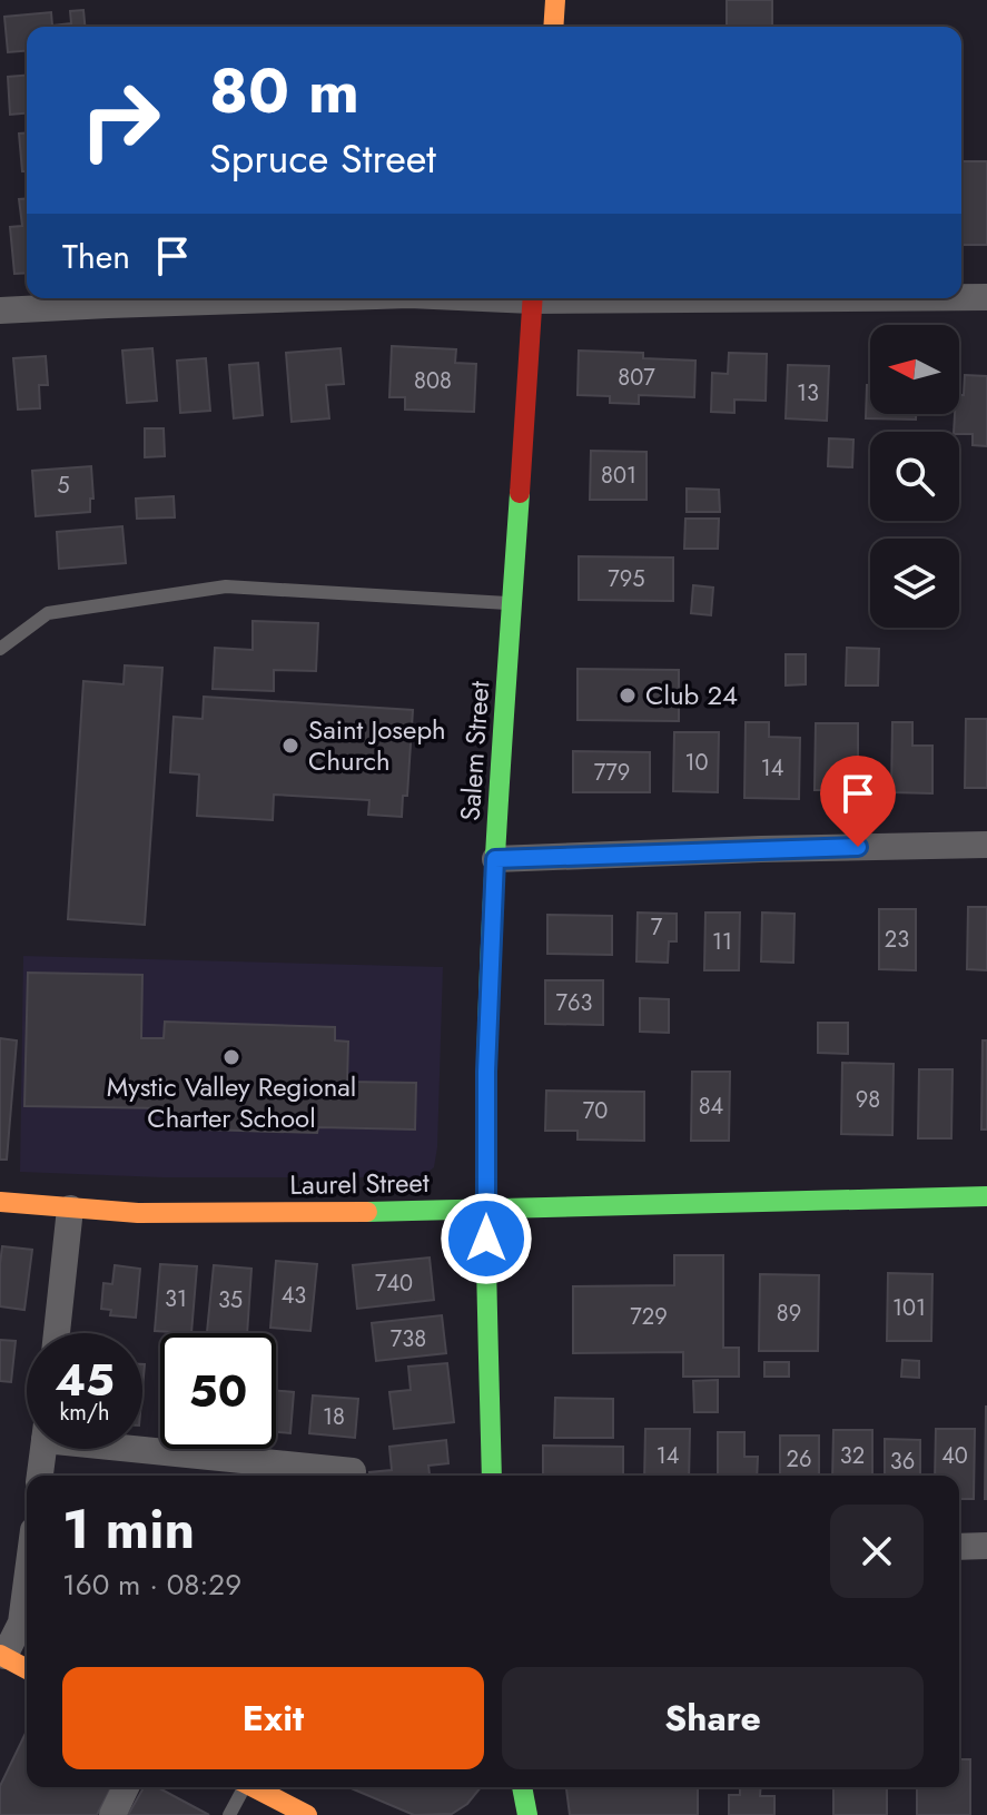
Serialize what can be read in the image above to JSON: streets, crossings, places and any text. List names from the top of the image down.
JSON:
{
  "streets": {
    "main road": ["Salem Street", "Laurel Street"]
  },
  "crossings": [
    ["Salem Street", "Laurel Street"]
  ],
  "places": ["Club 24", "Saint Joseph Church", "Mystic Valley Regional Charter School"],
  "house_numbers": [
    "807",
    "808",
    "13",
    "801",
    "5",
    "795",
    "10",
    "14",
    "779",
    "7",
    "23",
    "11",
    "763",
    "98",
    "84",
    "70",
    "740",
    "43",
    "31",
    "35",
    "101",
    "89",
    "729",
    "738",
    "18",
    "14",
    "32",
    "40",
    "26",
    "36"
  ],
  "north": "left",
  "page": {
    "turn": ["80 m", "Spruce Street"],
    "then": "Then",
    "speed": "45 km/h",
    "limit": "50",
    "heading": ["1 min", "160 m · 08:29"],
    "buttons": ["Exit", "Share"]
  }
}
